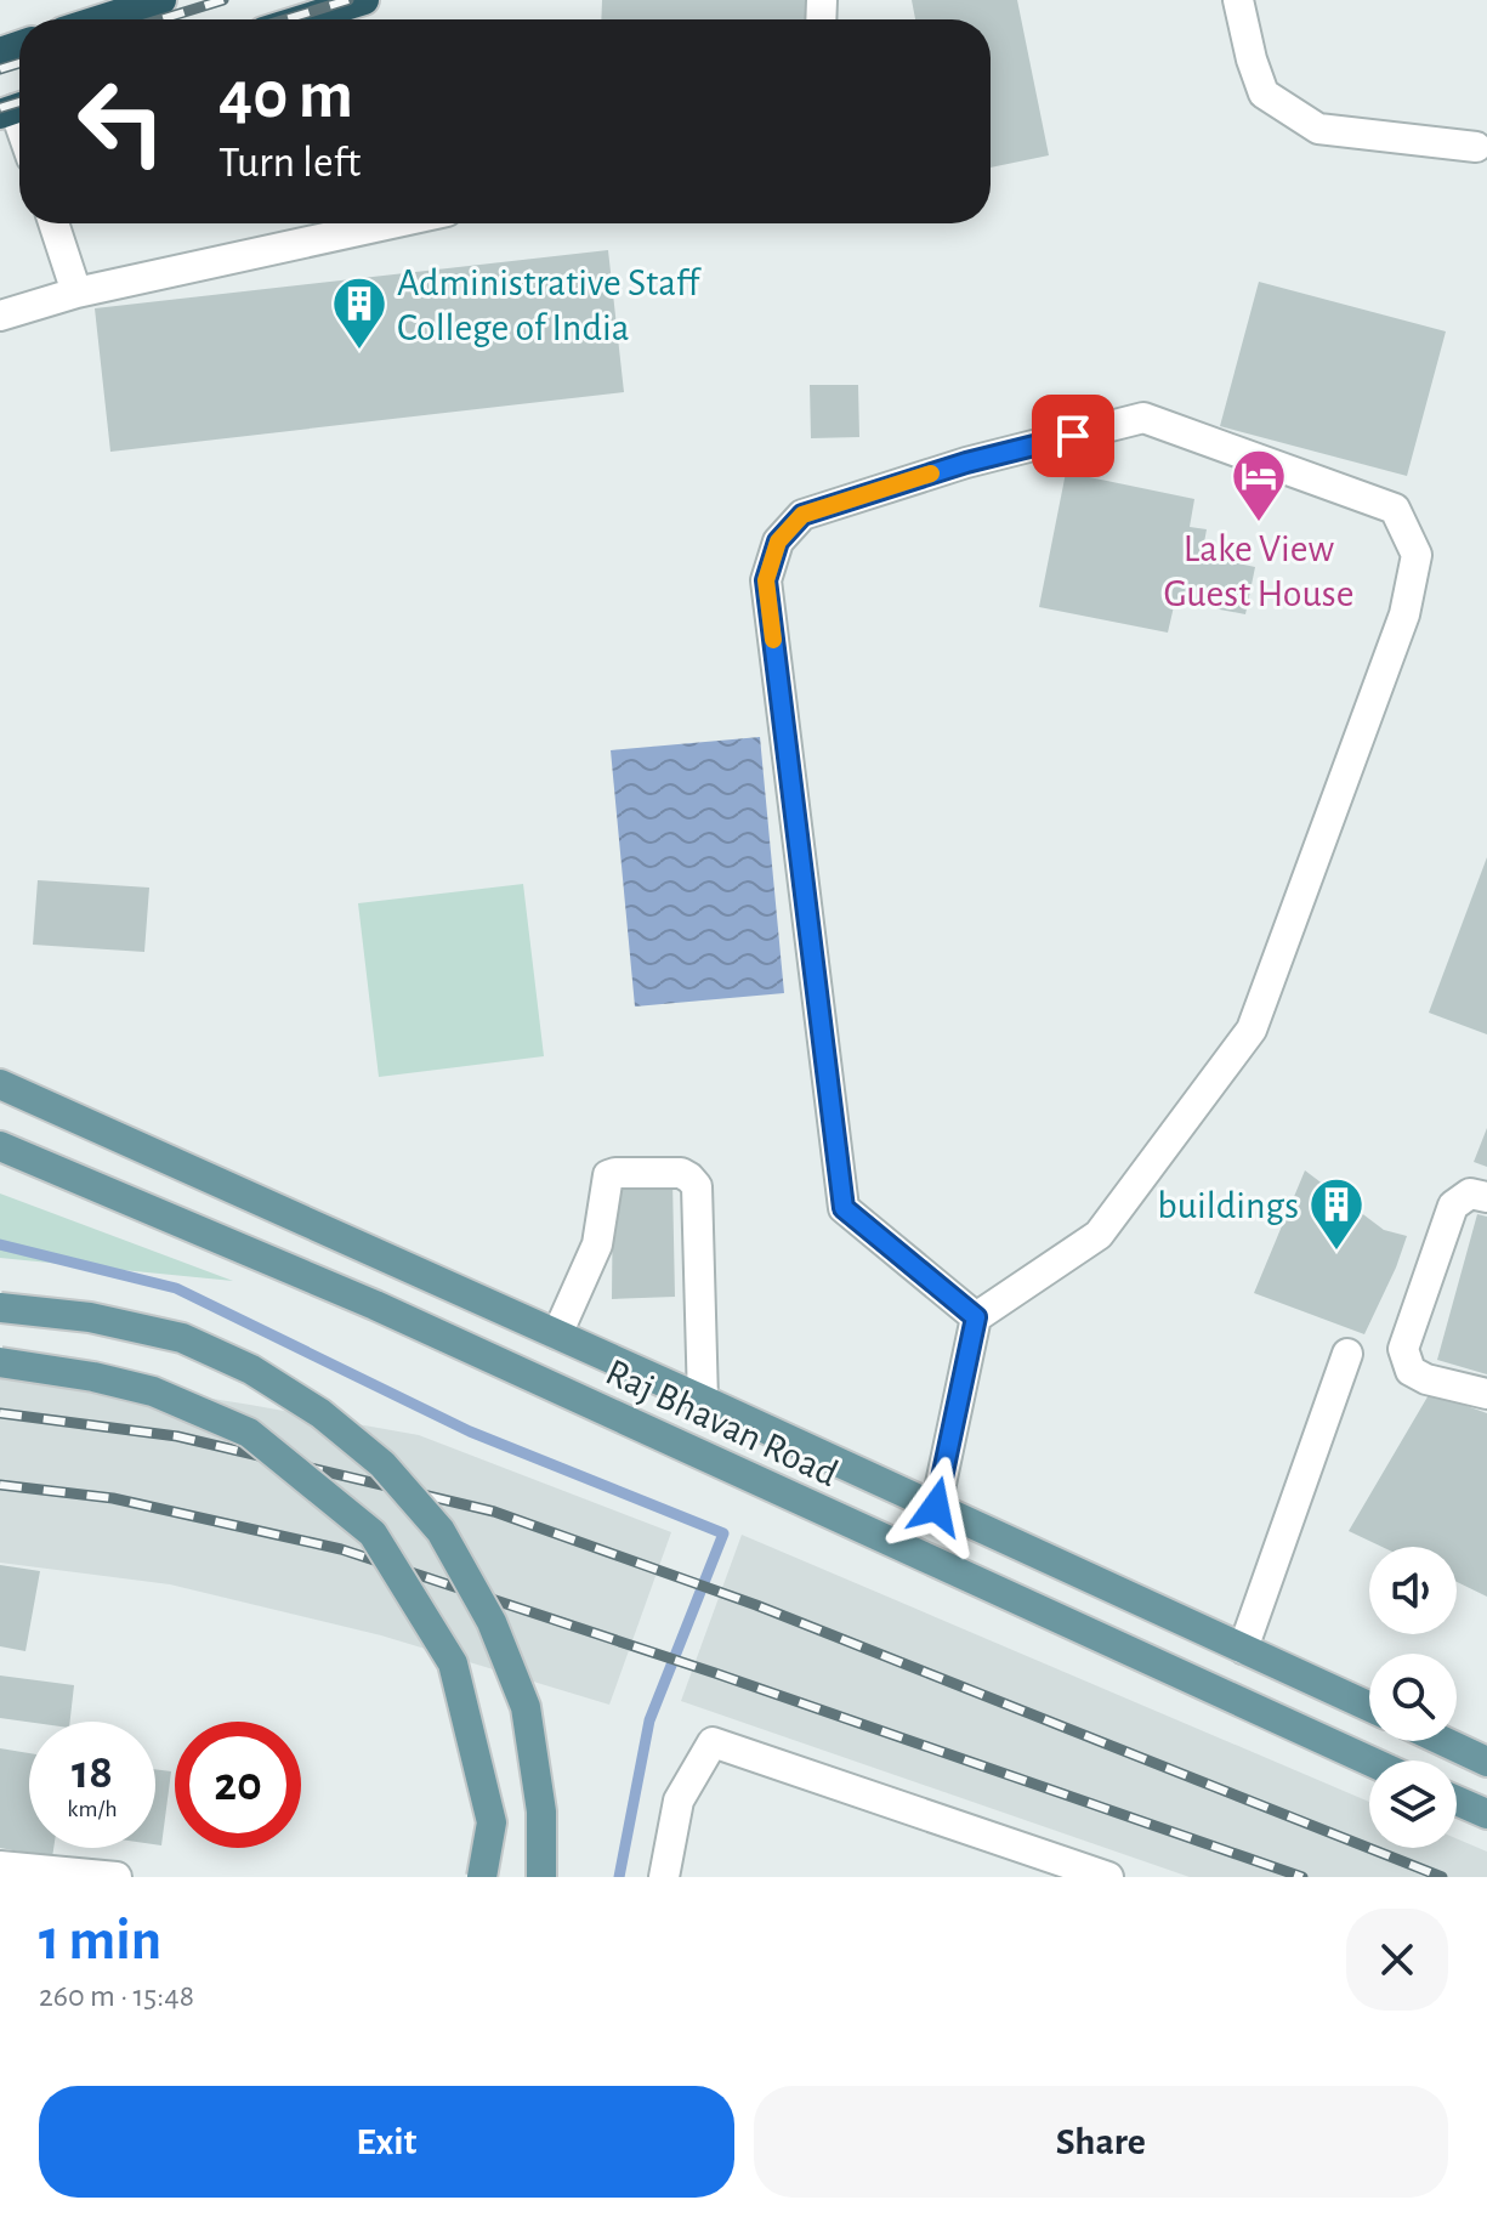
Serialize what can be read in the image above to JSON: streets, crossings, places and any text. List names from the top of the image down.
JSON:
{
  "streets": {
    "main road": ["Raj Bhavan Road"]
  },
  "places": {
    "building": ["Administrative Staff College of India", "buildings"],
    "hotel": ["Lake View Guest House"]
  },
  "page": {
    "turn": ["40 m", "Turn left"],
    "speed": "18 km/h",
    "limit": "20",
    "heading": ["1 min", "260 m · 15:48"],
    "buttons": ["Exit", "Share"]
  }
}
